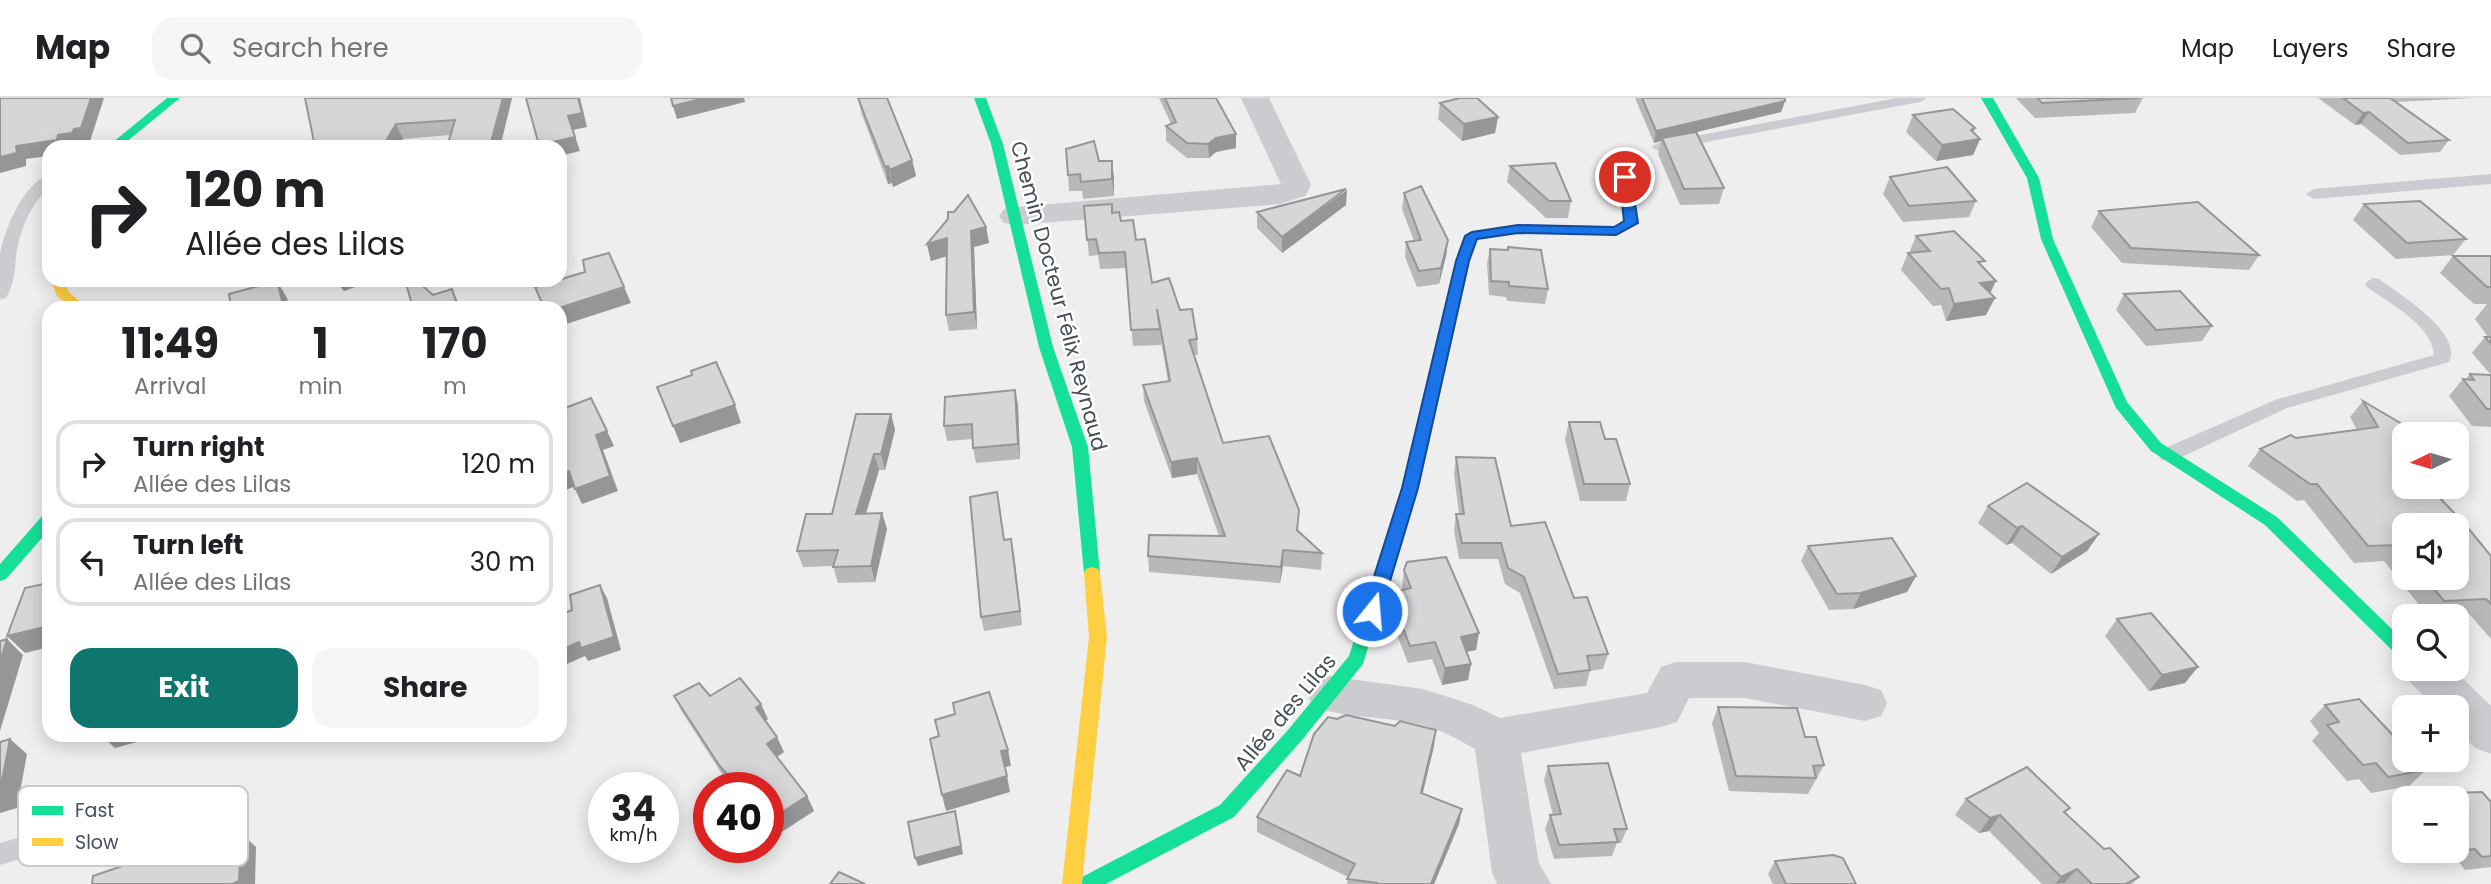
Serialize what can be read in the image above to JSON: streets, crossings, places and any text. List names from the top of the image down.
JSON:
{
  "streets": {
    "street": ["Chemin Docteur Félix Reynaud", "Allée des Lilas"]
  },
  "legend": ["Fast", "Slow"],
  "north": "left",
  "page": {
    "header": "Map",
    "search": "Search here",
    "nav": ["Map", "Layers", "Share"],
    "turn": ["120 m", "Allée des Lilas"],
    "eta": [
      "11:49",
      "Arrival",
      "1",
      "min",
      "170",
      "m"
    ],
    "list": [
      {
        "name": "Turn right",
        "note": "Allée des Lilas",
        "value": "120 m"
      },
      {
        "name": "Turn left",
        "note": "Allée des Lilas",
        "value": "30 m"
      }
    ],
    "map_buttons": ["+", "−"],
    "buttons": ["Exit", "Share"],
    "speed": "34 km/h",
    "limit": "40"
  }
}
